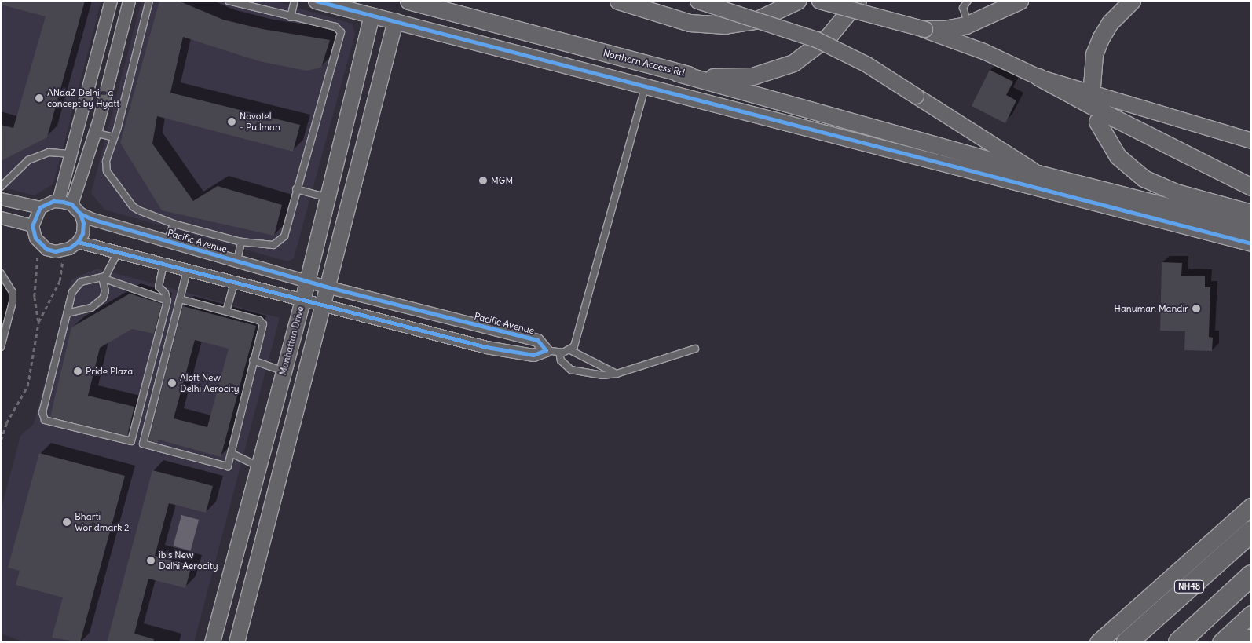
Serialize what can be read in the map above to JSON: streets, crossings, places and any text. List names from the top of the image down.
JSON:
{
  "streets": {
    "highway": ["NH48"],
    "main road": ["Northern Access Rd"],
    "street": ["Pacific Avenue", "Manhattan Drive"]
  },
  "crossings": [
    ["Pacific Avenue", "Manhattan Drive"]
  ],
  "places": [
    "ANdaZ Delhi - a concept by Hyatt",
    "Novotel - Pullman",
    "MGM",
    "Hanuman Mandir",
    "Pride Plaza",
    "Aloft New Delhi Aerocity",
    "Bharti Worldmark 2",
    "ibis New Delhi Aerocity"
  ]
}
